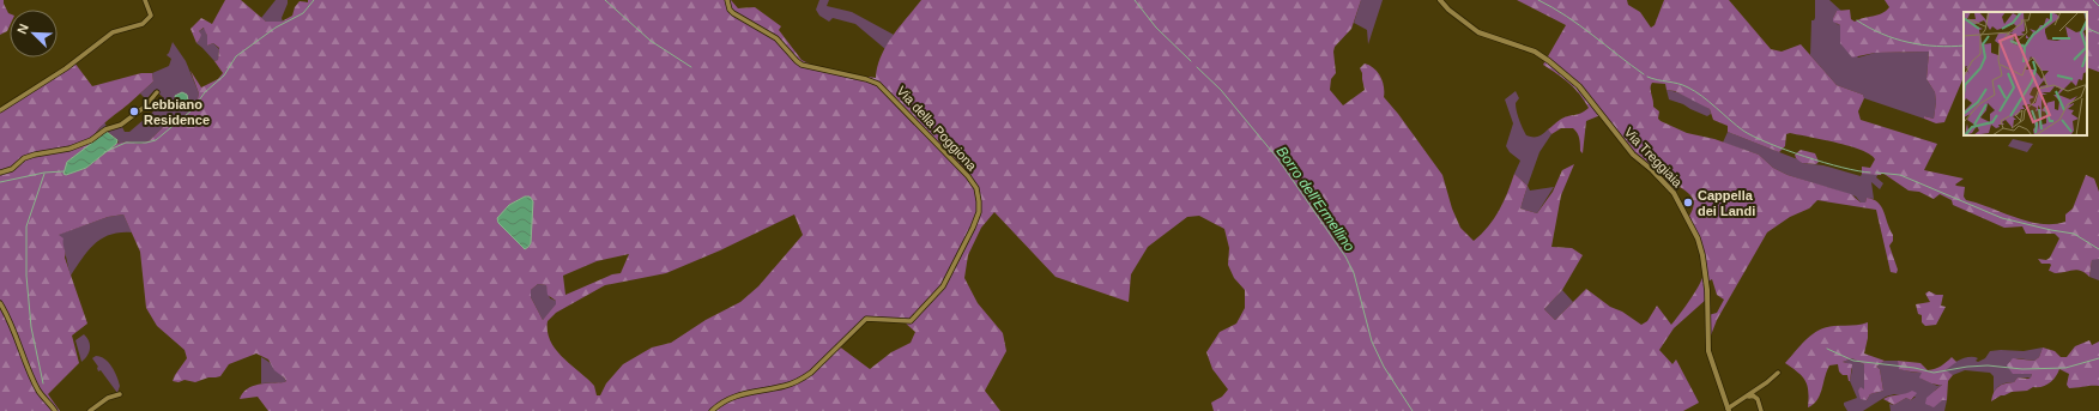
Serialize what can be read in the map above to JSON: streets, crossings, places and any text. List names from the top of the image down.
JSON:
{
  "streets": {
    "street": ["Via della Poggiona", "Via Treggiaia"]
  },
  "water": ["Borro dell'Ermellino"],
  "places": ["Lebbiano Residence", "Cappella dei Landi"],
  "north": "top left"
}
